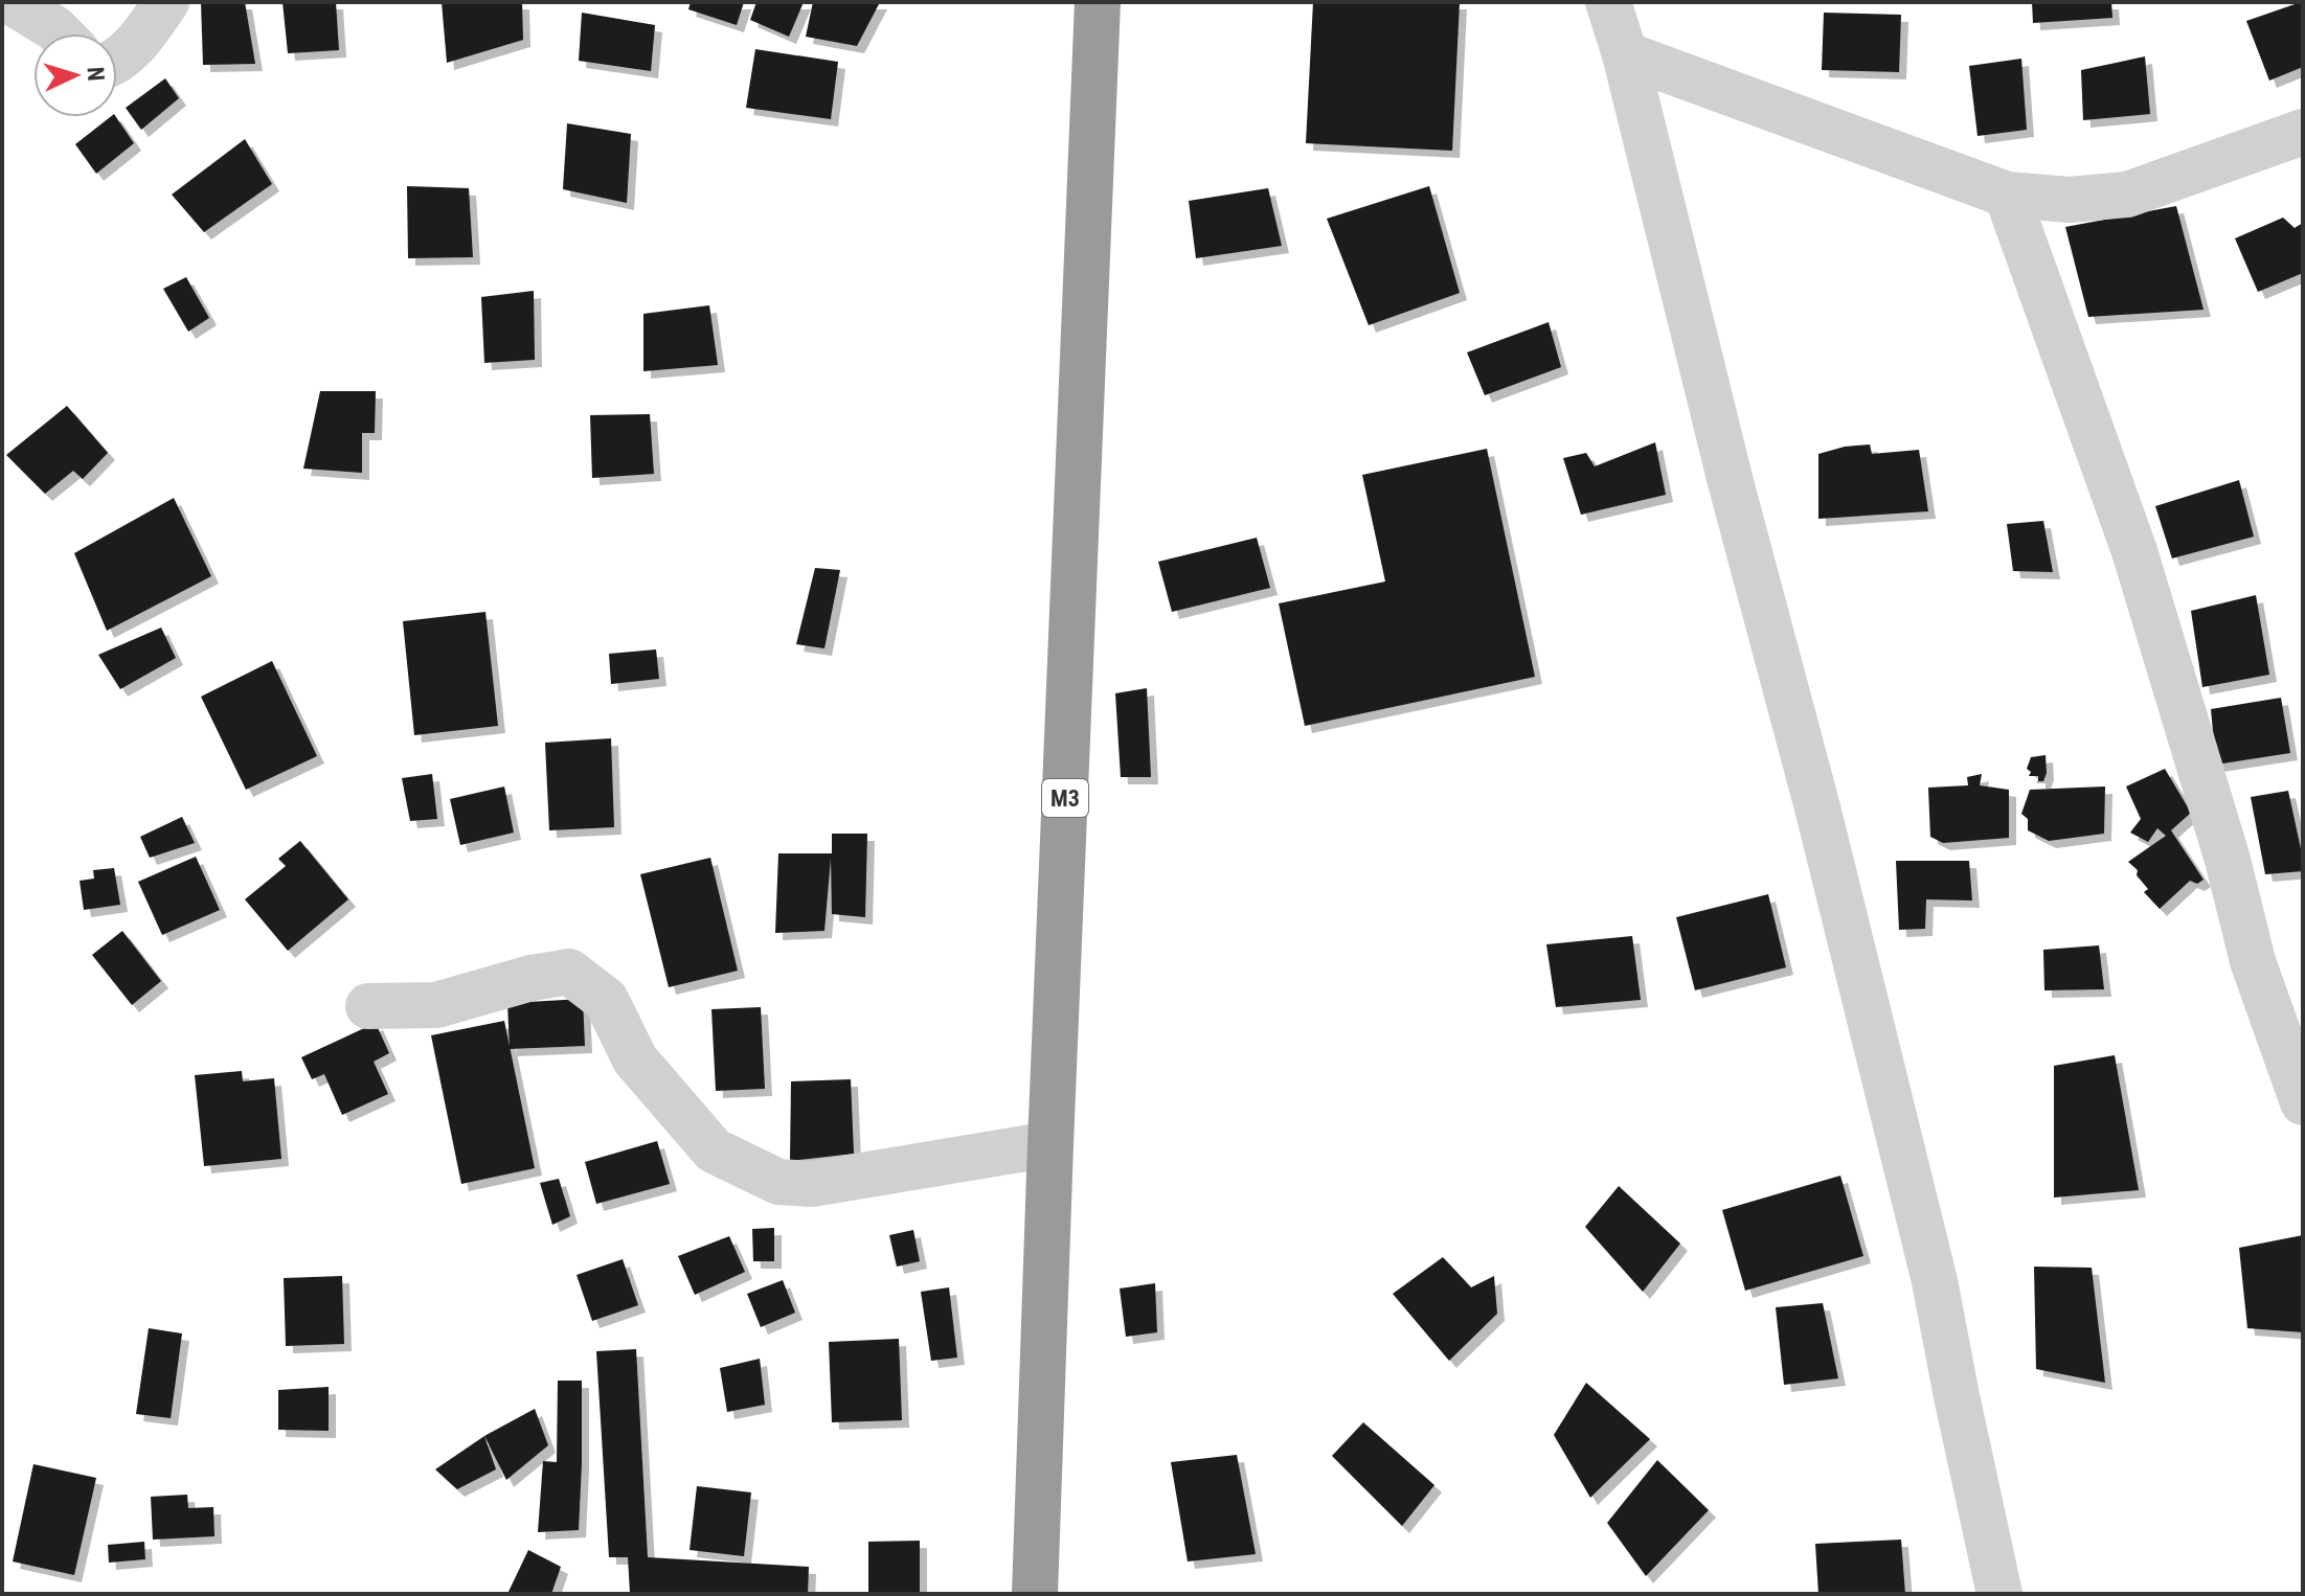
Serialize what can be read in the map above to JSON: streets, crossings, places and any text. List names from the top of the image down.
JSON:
{
  "streets": {
    "highway": ["M3"]
  },
  "north": "right"
}
